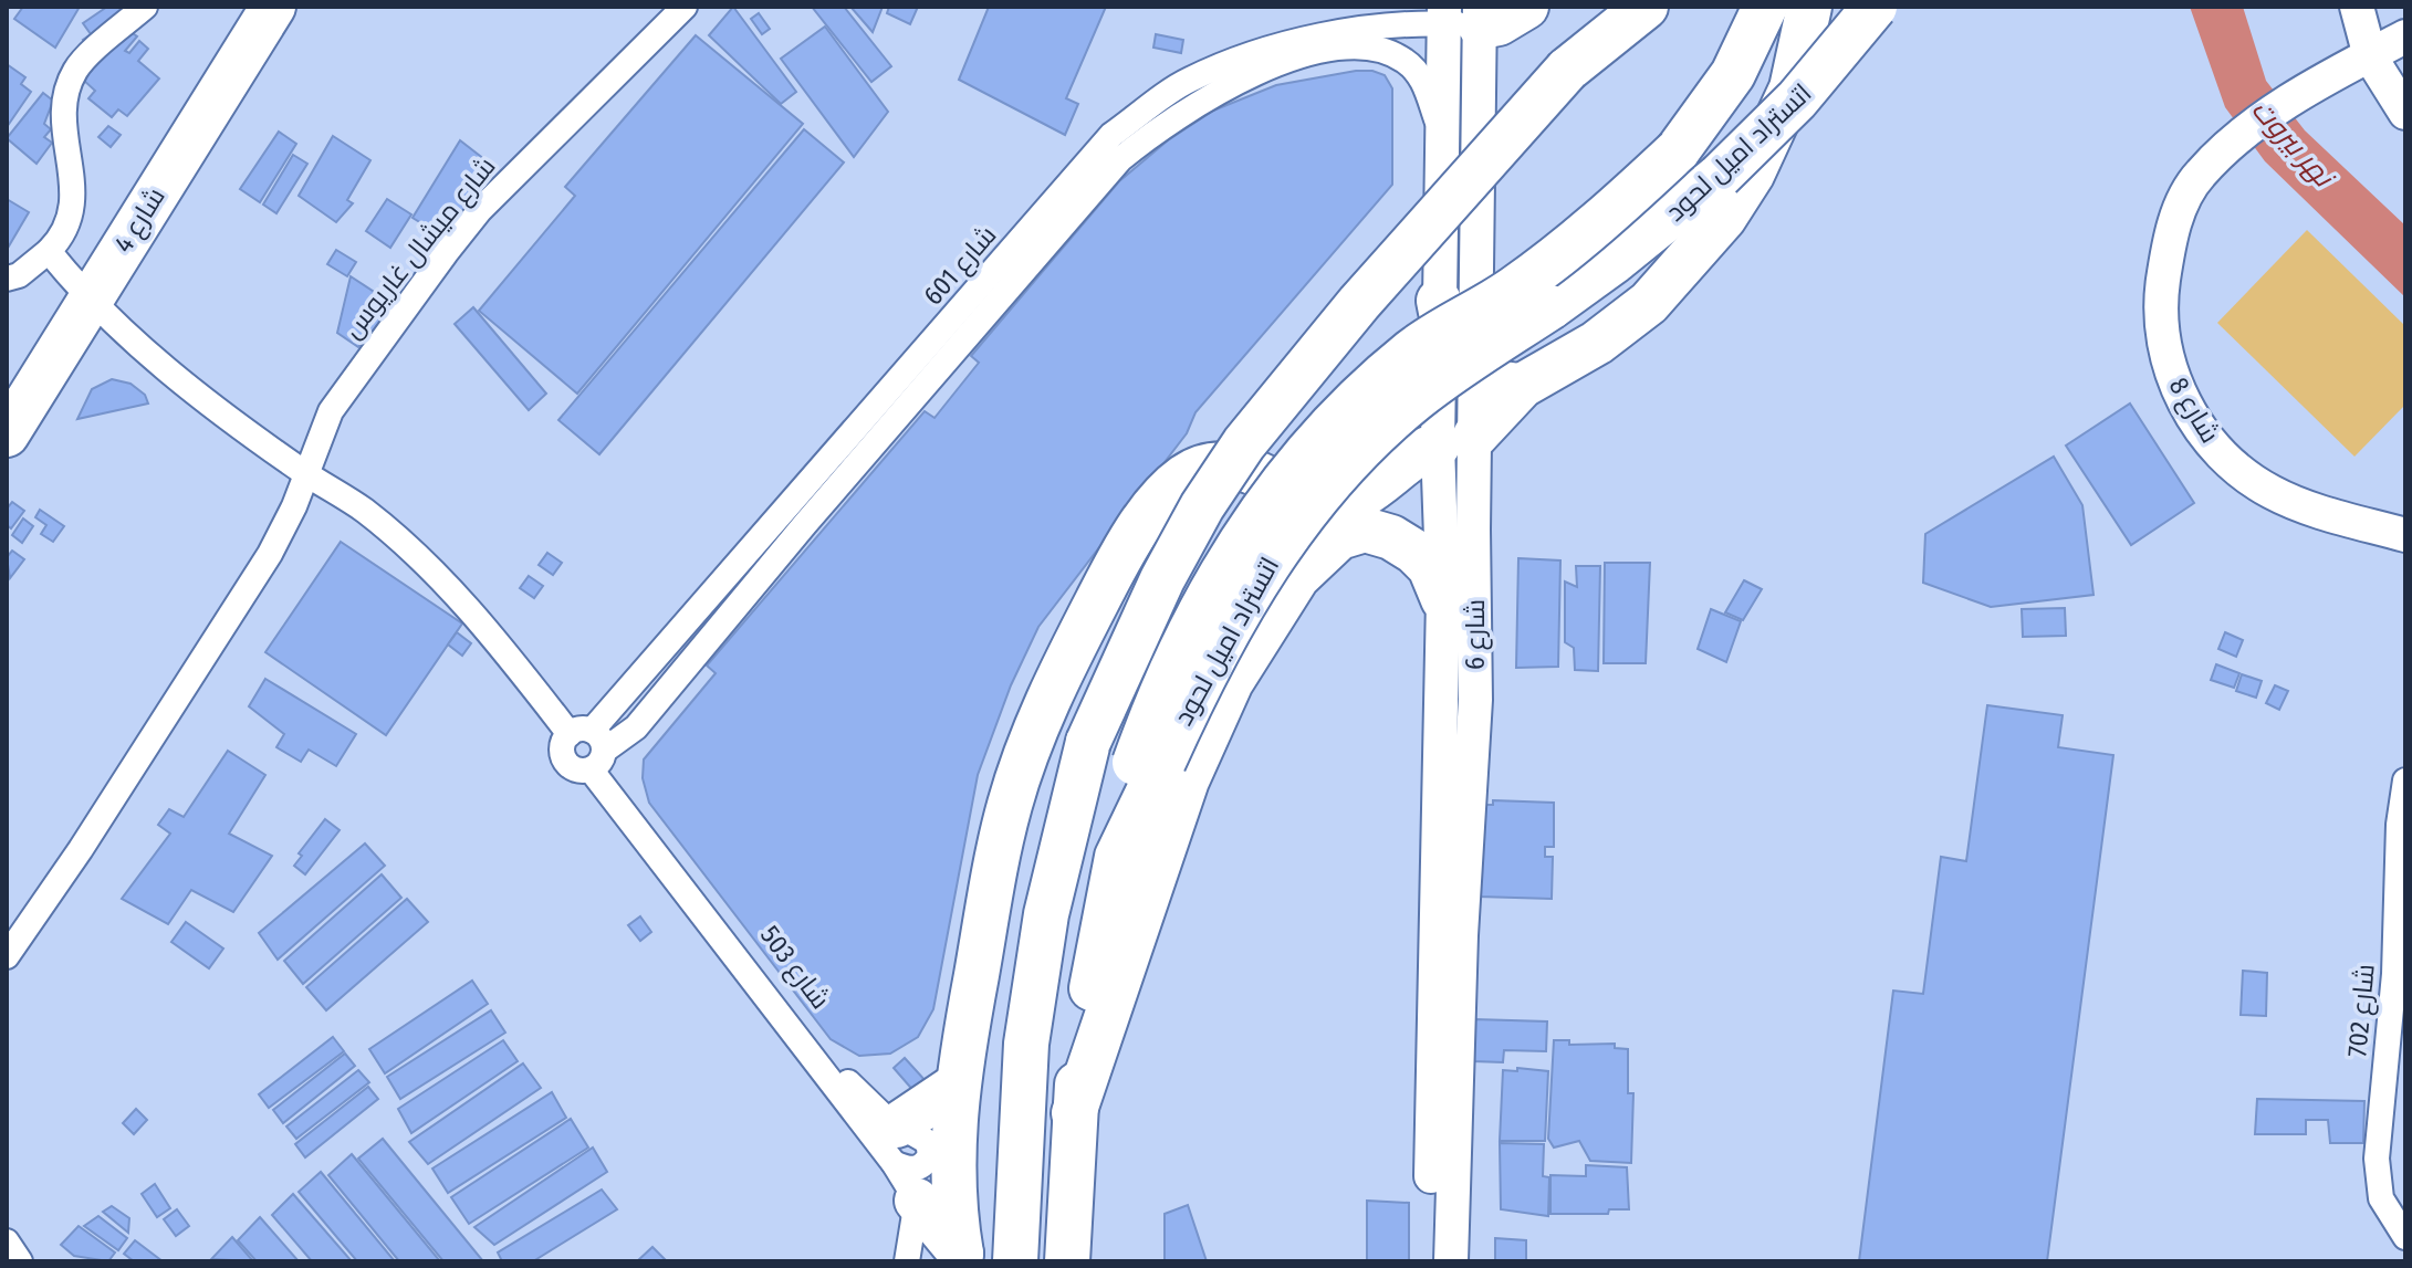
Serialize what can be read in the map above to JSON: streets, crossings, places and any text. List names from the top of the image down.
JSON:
{
  "streets": {
    "highway": ["اتستراد اميل لحود", "شارع 4"],
    "main road": ["شارع 8", "شارع 6"],
    "street": [
      "شارع ميشال غاريوس",
      "شارع 601",
      "شارع 503",
      "شارع 702"
    ]
  },
  "crossings": [
    ["شارع ميشال غاريوس", "شارع 503"],
    ["شارع 601", "شارع 6"],
    ["شارع 601", "شارع 503"]
  ],
  "water": ["نهر بيروت"]
}
